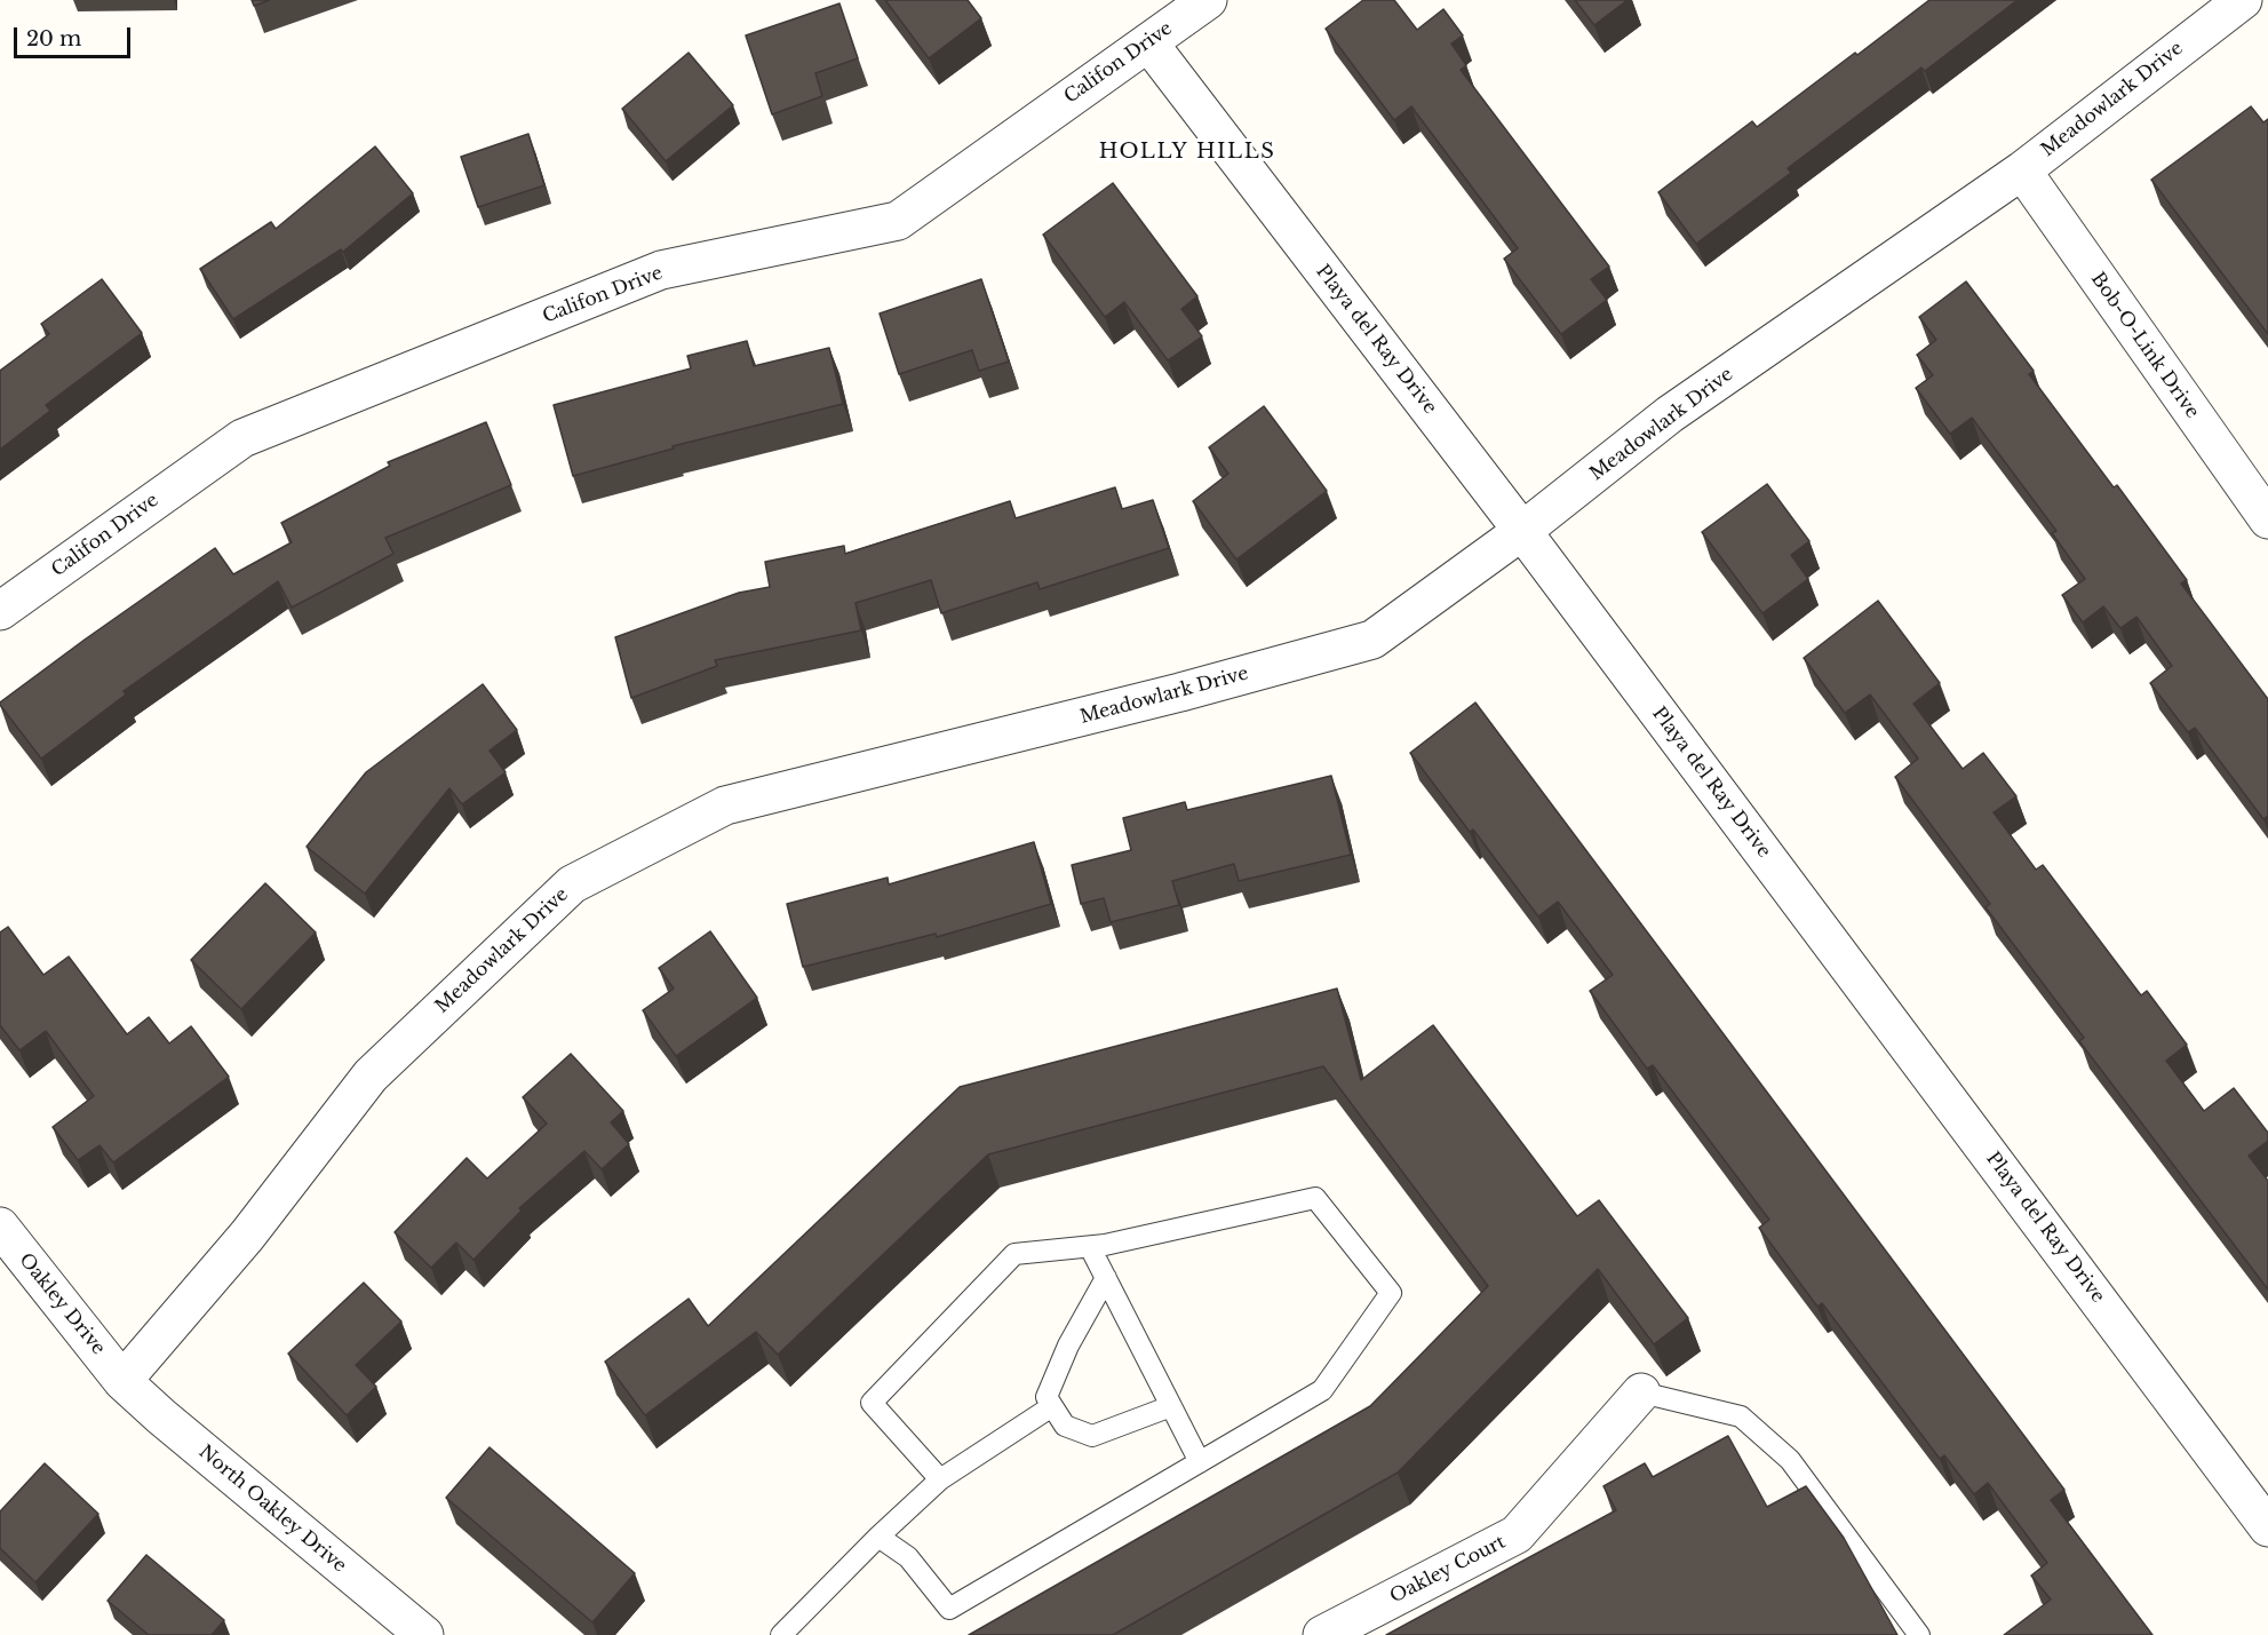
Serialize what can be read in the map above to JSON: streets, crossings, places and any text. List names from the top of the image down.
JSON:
{
  "streets": {
    "street": [
      "Califon Drive",
      "Meadowlark Drive",
      "Playa del Ray Drive",
      "Bob-O-Link Drive",
      "Oakley Drive",
      "North Oakley Drive",
      "Oakley Court"
    ]
  },
  "crossings": [
    ["Califon Drive", "Playa del Ray Drive"],
    ["Meadowlark Drive", "Playa del Ray Drive"],
    ["Meadowlark Drive", "Bob-O-Link Drive"],
    ["Meadowlark Drive", "Oakley Drive"],
    ["Meadowlark Drive", "North Oakley Drive"],
    ["Oakley Drive", "North Oakley Drive"]
  ],
  "districts": ["HOLLY HILLS"],
  "scale_bar": "20 m"
}
